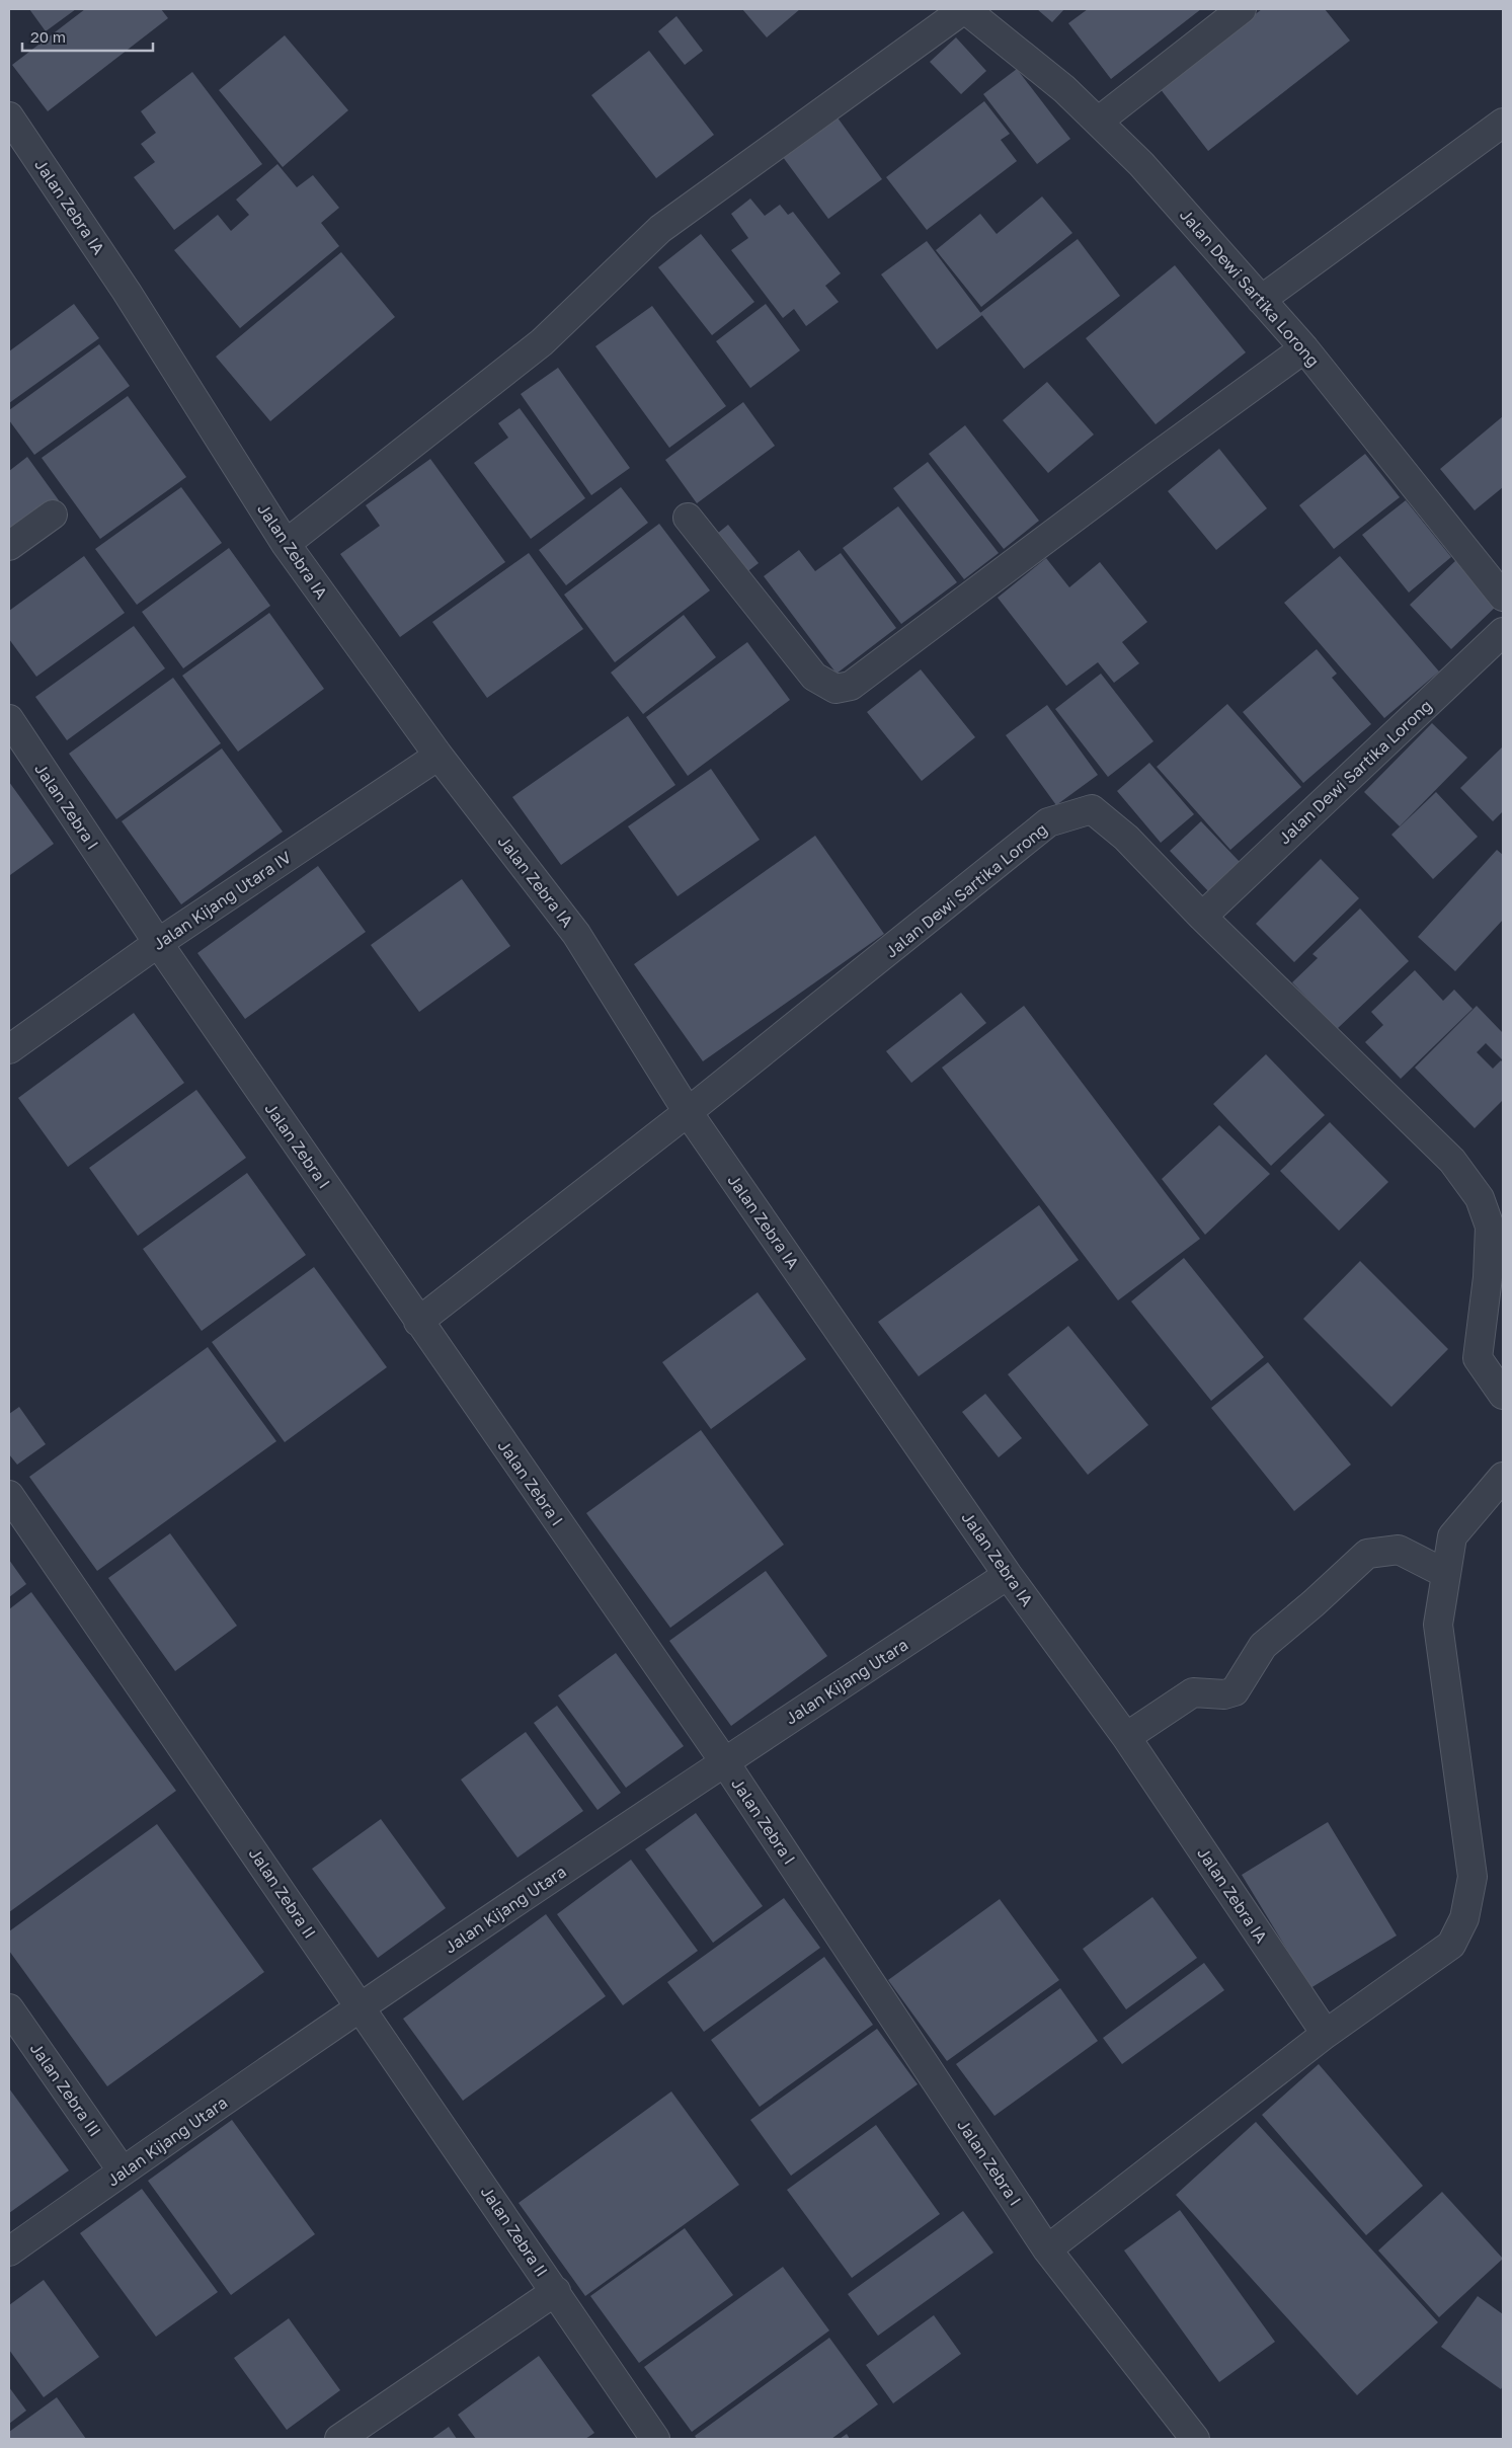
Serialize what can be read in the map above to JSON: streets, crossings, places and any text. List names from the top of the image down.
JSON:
{
  "streets": {
    "street": [
      "Jalan Zebra IA",
      "Jalan Dewi Sartika Lorong",
      "Jalan Zebra I",
      "Jalan Kijang Utara IV",
      "Jalan Kijang Utara",
      "Jalan Zebra II",
      "Jalan Zebra III"
    ]
  },
  "crossings": [
    ["Jalan Zebra IA", "Jalan Dewi Sartika Lorong"],
    ["Jalan Zebra IA", "Jalan Kijang Utara IV"],
    ["Jalan Zebra IA", "Jalan Kijang Utara"],
    ["Jalan Zebra I", "Jalan Kijang Utara IV"],
    ["Jalan Zebra I", "Jalan Kijang Utara"],
    ["Jalan Kijang Utara", "Jalan Zebra II"],
    ["Jalan Kijang Utara", "Jalan Zebra III"]
  ],
  "scale_bar": "20 m"
}
